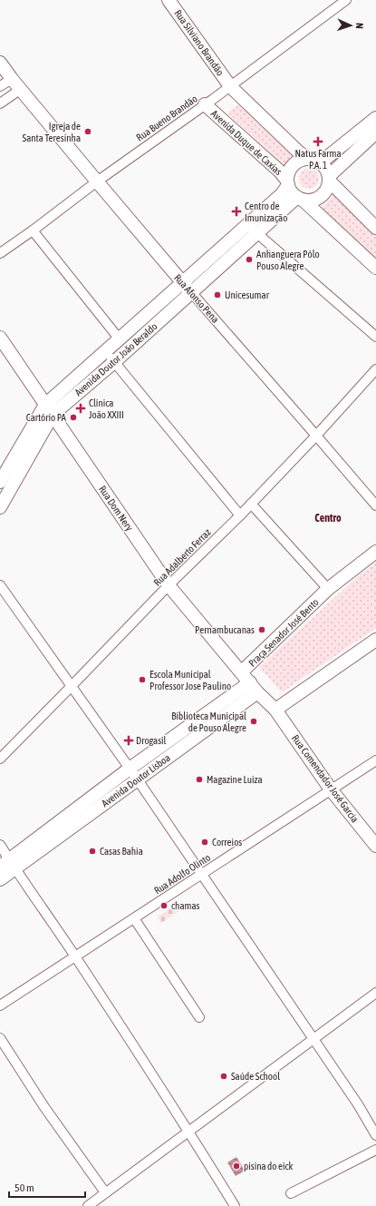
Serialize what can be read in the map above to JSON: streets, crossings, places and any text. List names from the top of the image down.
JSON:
{
  "streets": {
    "street": [
      "Rua Silviano Brandão",
      "Rua Bueno Brandão",
      "Avenida Duque de Caxias",
      "Rua Afonso Pena",
      "Avenida Doutor João Beraldo",
      "Rua Dom Nery",
      "Rua Adalberto Ferraz",
      "Praça Senador José Bento",
      "Rua Comendador José Garcia",
      "Avenida Doutor Lisboa",
      "Rua Adolfo Olinto"
    ]
  },
  "crossings": [
    ["Rua Silviano Brandão", "Rua Bueno Brandão"],
    ["Rua Bueno Brandão", "Avenida Duque de Caxias"],
    ["Rua Bueno Brandão", "Rua Afonso Pena"],
    ["Avenida Duque de Caxias", "Avenida Doutor João Beraldo"],
    ["Rua Afonso Pena", "Avenida Doutor João Beraldo"],
    ["Rua Afonso Pena", "Rua Adalberto Ferraz"],
    ["Avenida Doutor João Beraldo", "Rua Dom Nery"],
    ["Rua Dom Nery", "Rua Adalberto Ferraz"],
    ["Rua Dom Nery", "Praça Senador José Bento"],
    ["Praça Senador José Bento", "Rua Comendador José Garcia"],
    ["Praça Senador José Bento", "Avenida Doutor Lisboa"],
    ["Rua Comendador José Garcia", "Rua Adolfo Olinto"]
  ],
  "districts": ["Centro"],
  "places": {
    "other": [
      "Igreja de Santa Teresinha",
      "Anhanguera Pólo Pouso Alegre",
      "Unicesumar",
      "Cartório PA",
      "Pernambucanas",
      "Escola Municipal Professor Jose Paulino",
      "Biblioteca Municipal de Pouso Alegre",
      "Magazine Luiza",
      "Correios",
      "Casas Bahia",
      "chamas",
      "Saúde School",
      "pisina do eick"
    ],
    "health": [
      "Natus Farma P.A. 1",
      "Centro de Imunização",
      "Clínica João XXIII",
      "Drogasil"
    ]
  },
  "scale_bar": "50 m",
  "north": "right"
}
